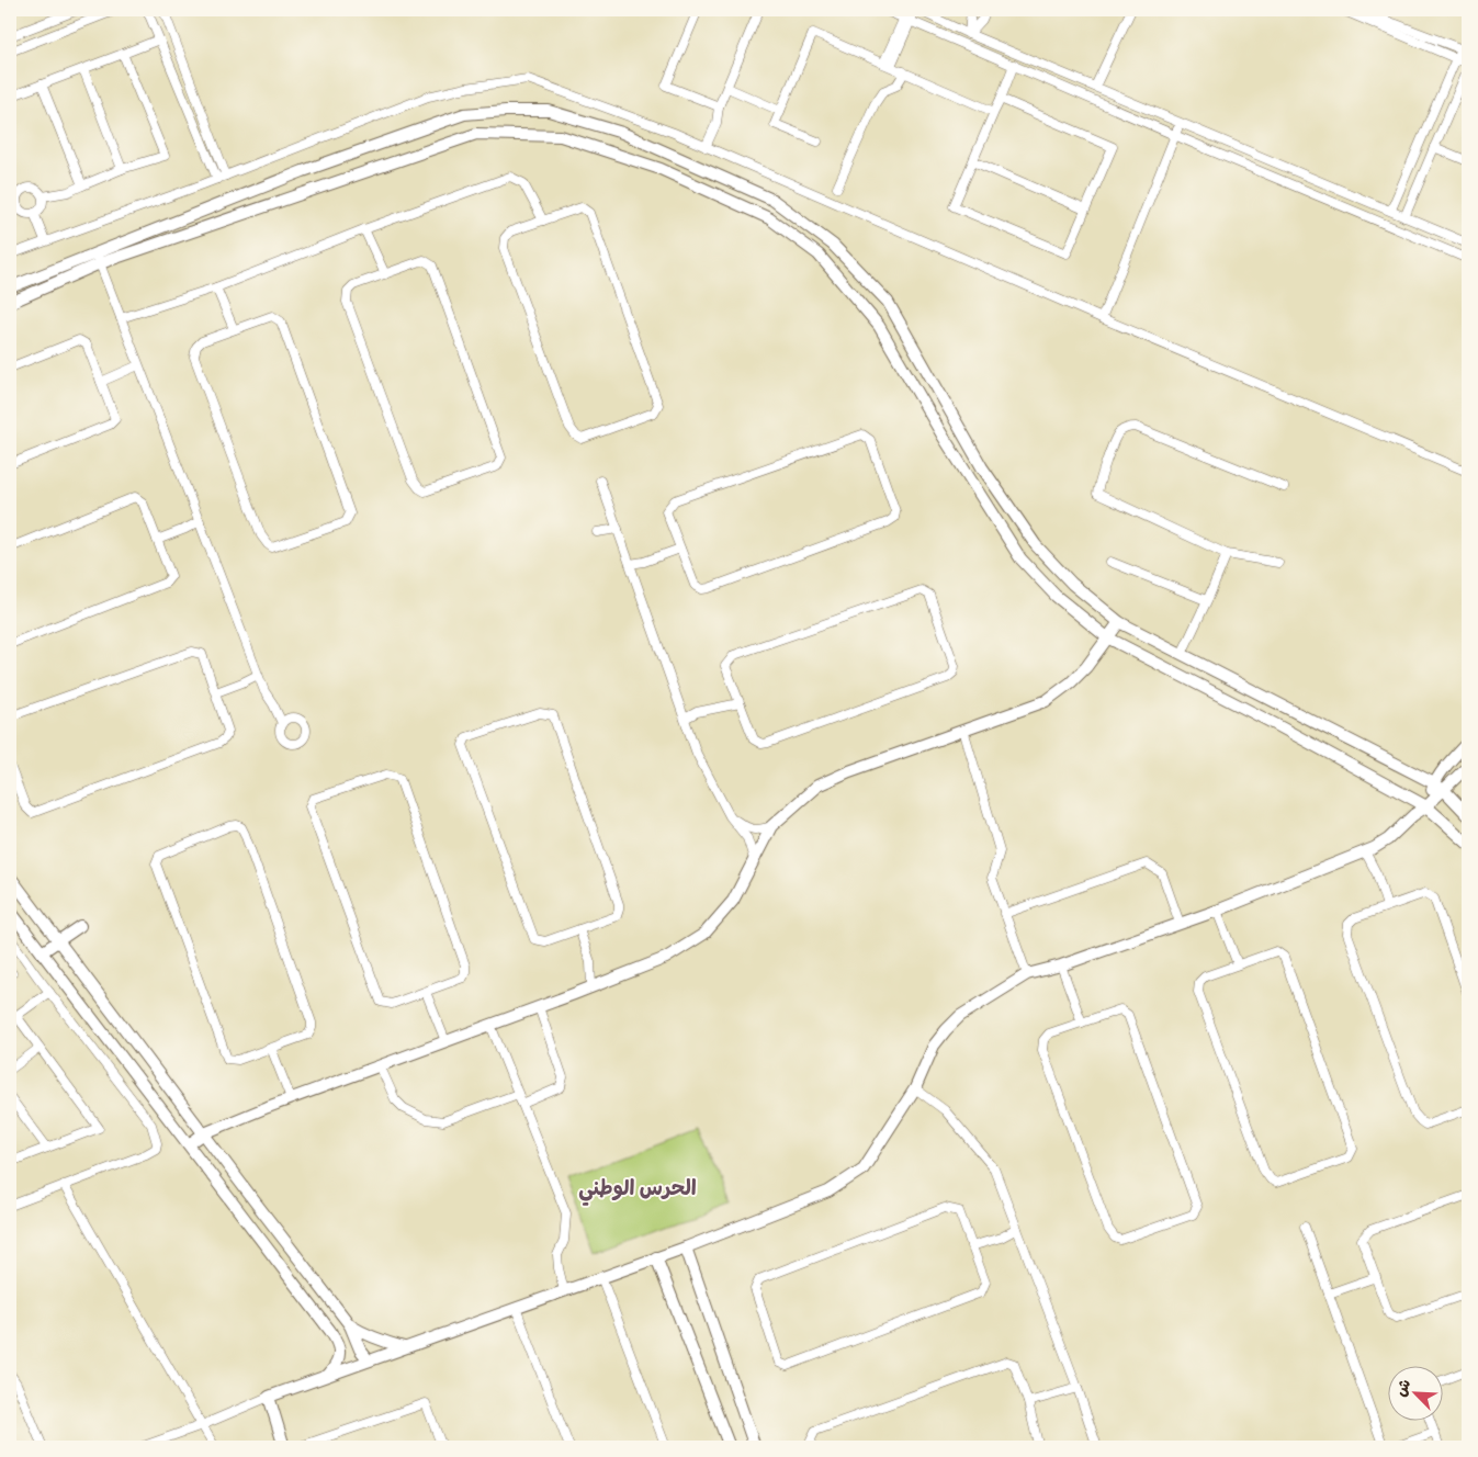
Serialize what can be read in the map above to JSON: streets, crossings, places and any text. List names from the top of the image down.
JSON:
{
  "districts": ["الحرس الوطني"],
  "north": "top left"
}
